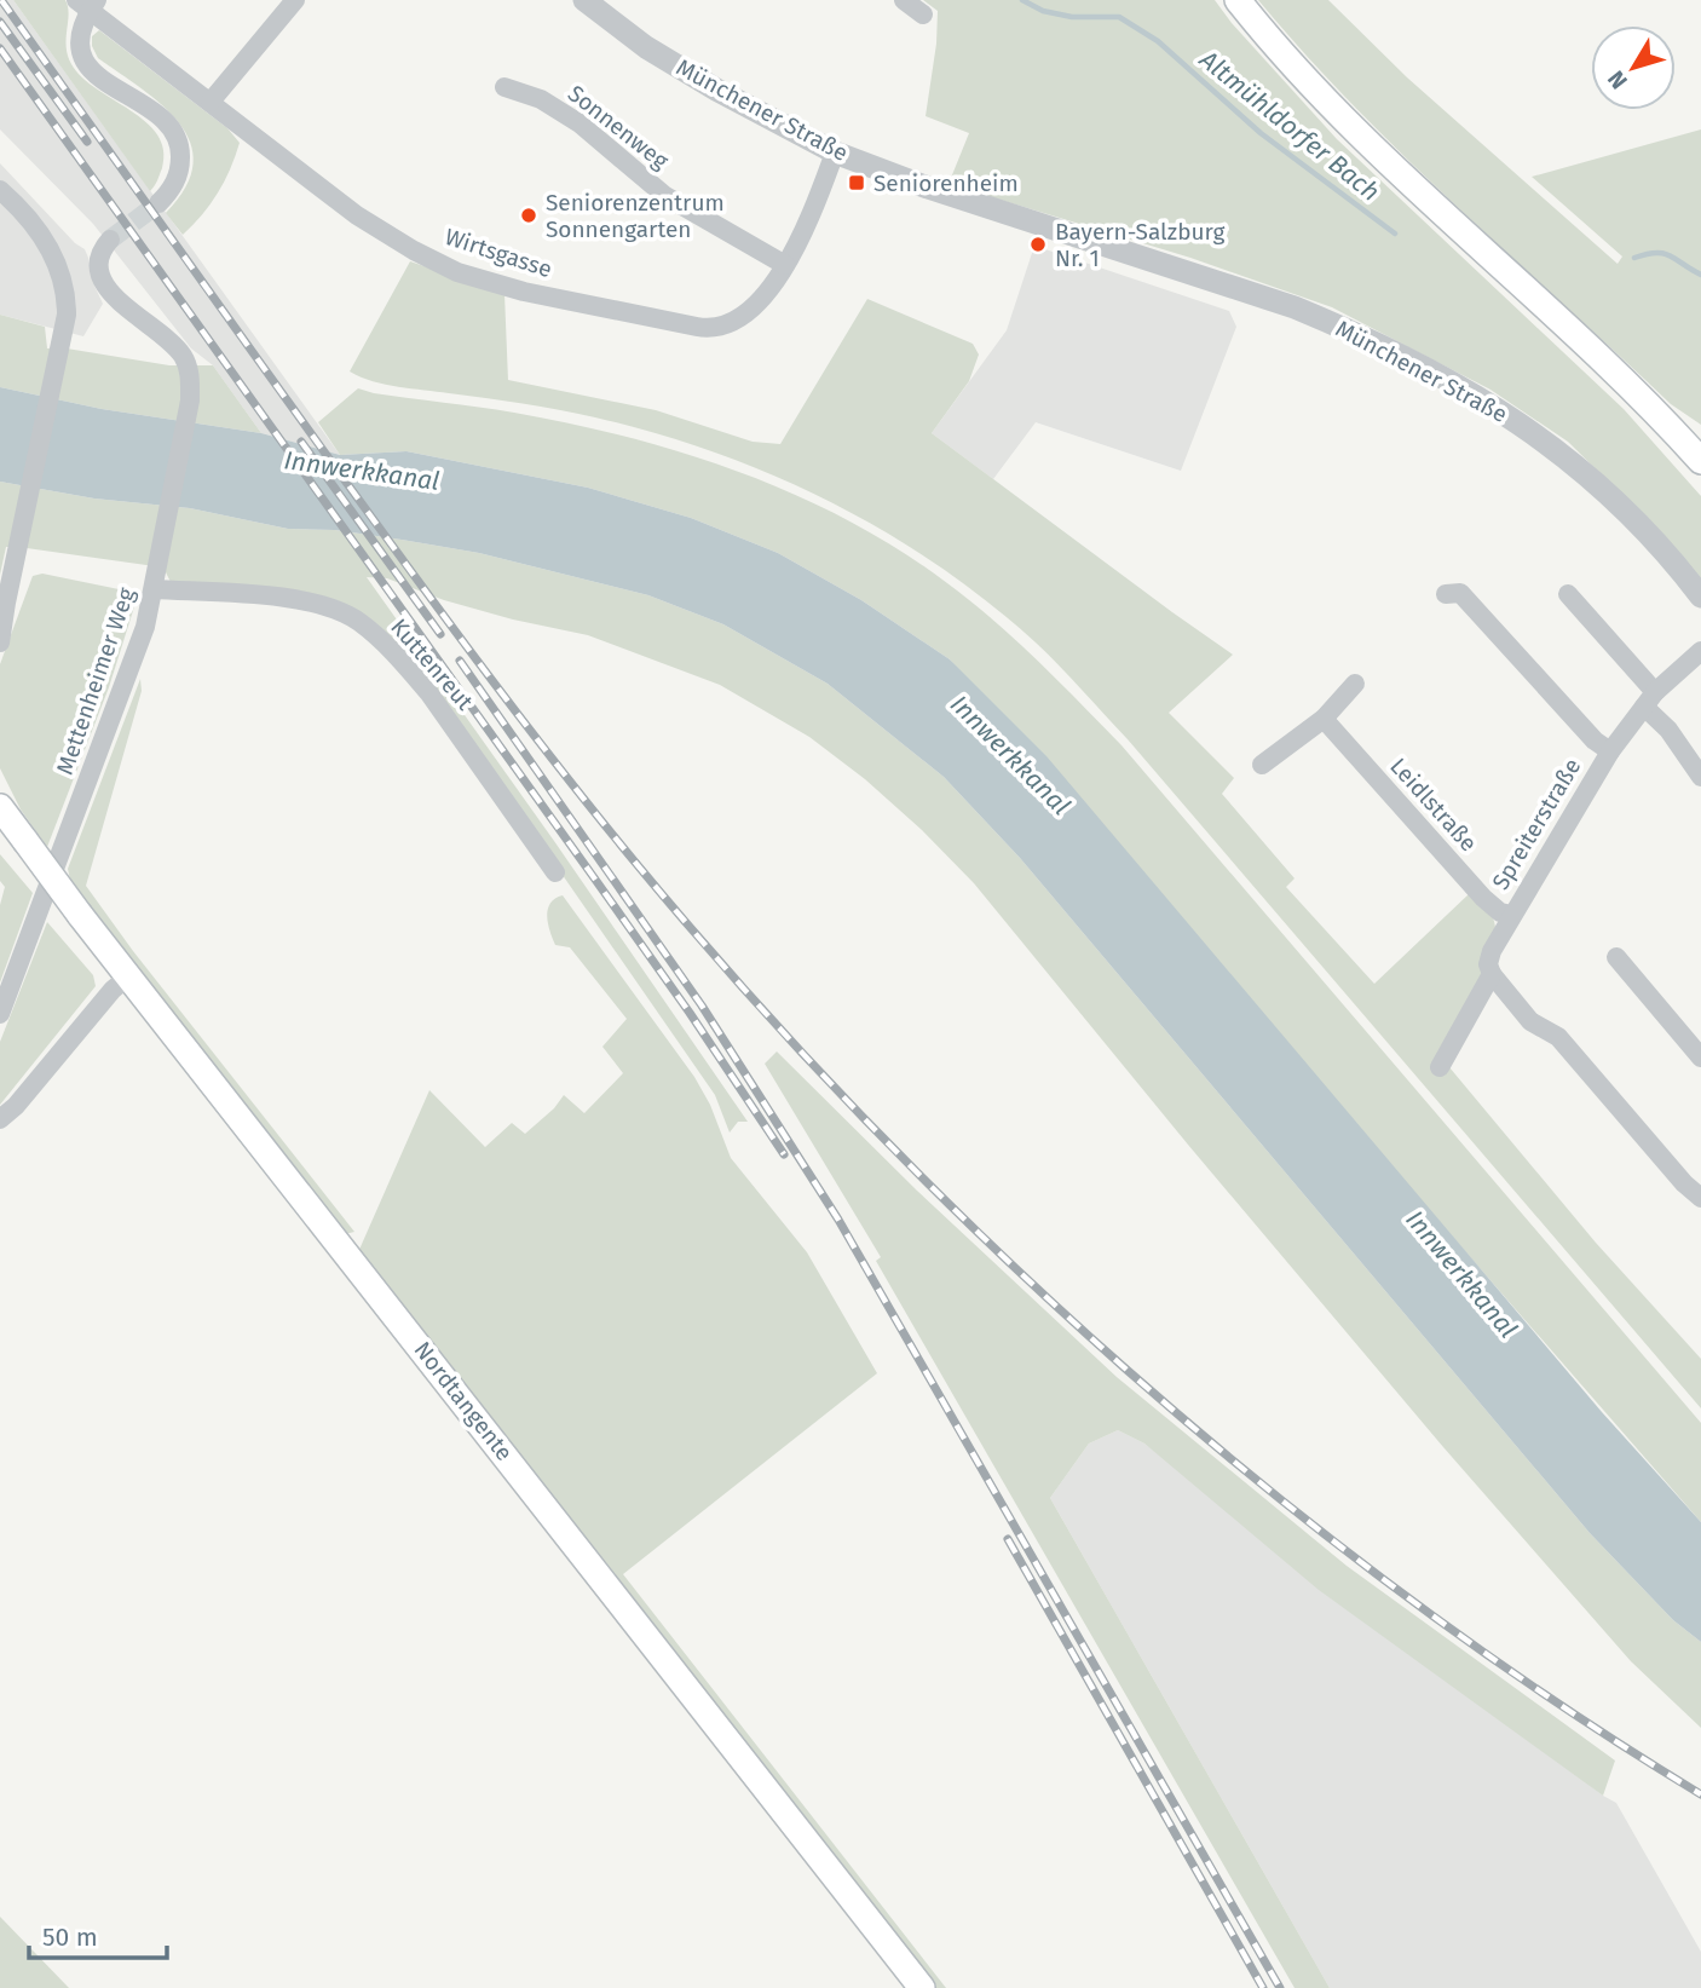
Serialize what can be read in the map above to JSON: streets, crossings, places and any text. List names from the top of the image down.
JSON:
{
  "streets": {
    "main road": ["Nordtangente"],
    "street": [
      "Münchener Straße",
      "Sonnenweg",
      "Wirtsgasse",
      "Kuttenreut",
      "Mettenheimer Weg",
      "Leidlstraße",
      "Spreiterstraße"
    ]
  },
  "crossings": [
    ["Münchener Straße", "Wirtsgasse"],
    ["Sonnenweg", "Wirtsgasse"],
    ["Kuttenreut", "Mettenheimer Weg"],
    ["Leidlstraße", "Spreiterstraße"]
  ],
  "water": ["Altmühldorfer Bach", "Innwerkkanal"],
  "places": {
    "transit": ["Seniorenheim"],
    "other": ["Seniorenzentrum Sonnengarten", "Bayern-Salzburg Nr. 1"]
  },
  "scale_bar": "50 m",
  "north": "bottom left"
}
